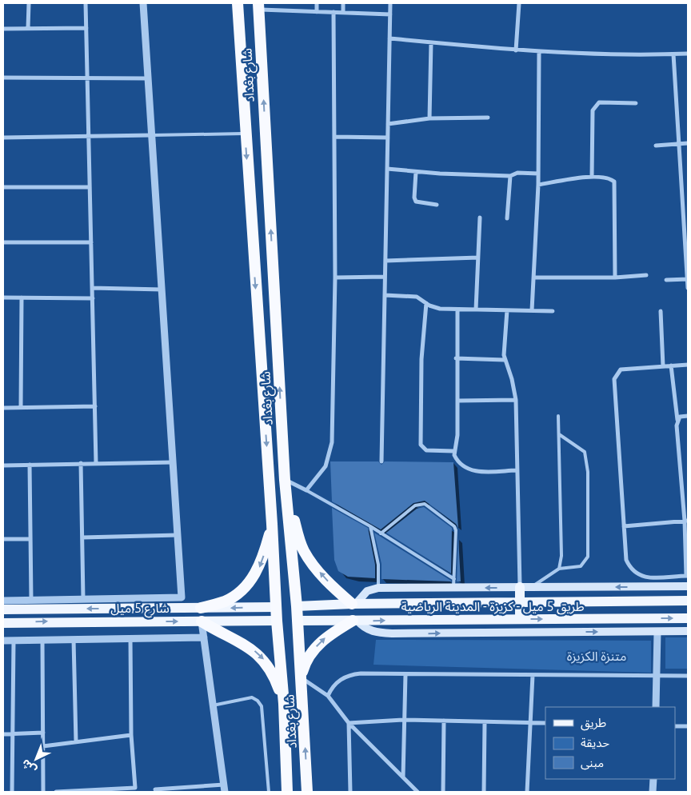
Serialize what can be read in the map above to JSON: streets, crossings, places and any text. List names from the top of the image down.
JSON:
{
  "streets": {
    "highway": ["شارع بغداد"],
    "main road": ["طريق 5 ميل - كزيزة - المدينة الرياضية", "شارع 5 ميل"]
  },
  "crossings": [
    ["شارع بغداد", "طريق 5 ميل - كزيزة - المدينة الرياضية"],
    ["شارع بغداد", "شارع 5 ميل"]
  ],
  "parks": ["متنزة الكزيزة"],
  "legend": ["طريق", "حديقة", "مبنى"],
  "north": "bottom left"
}
